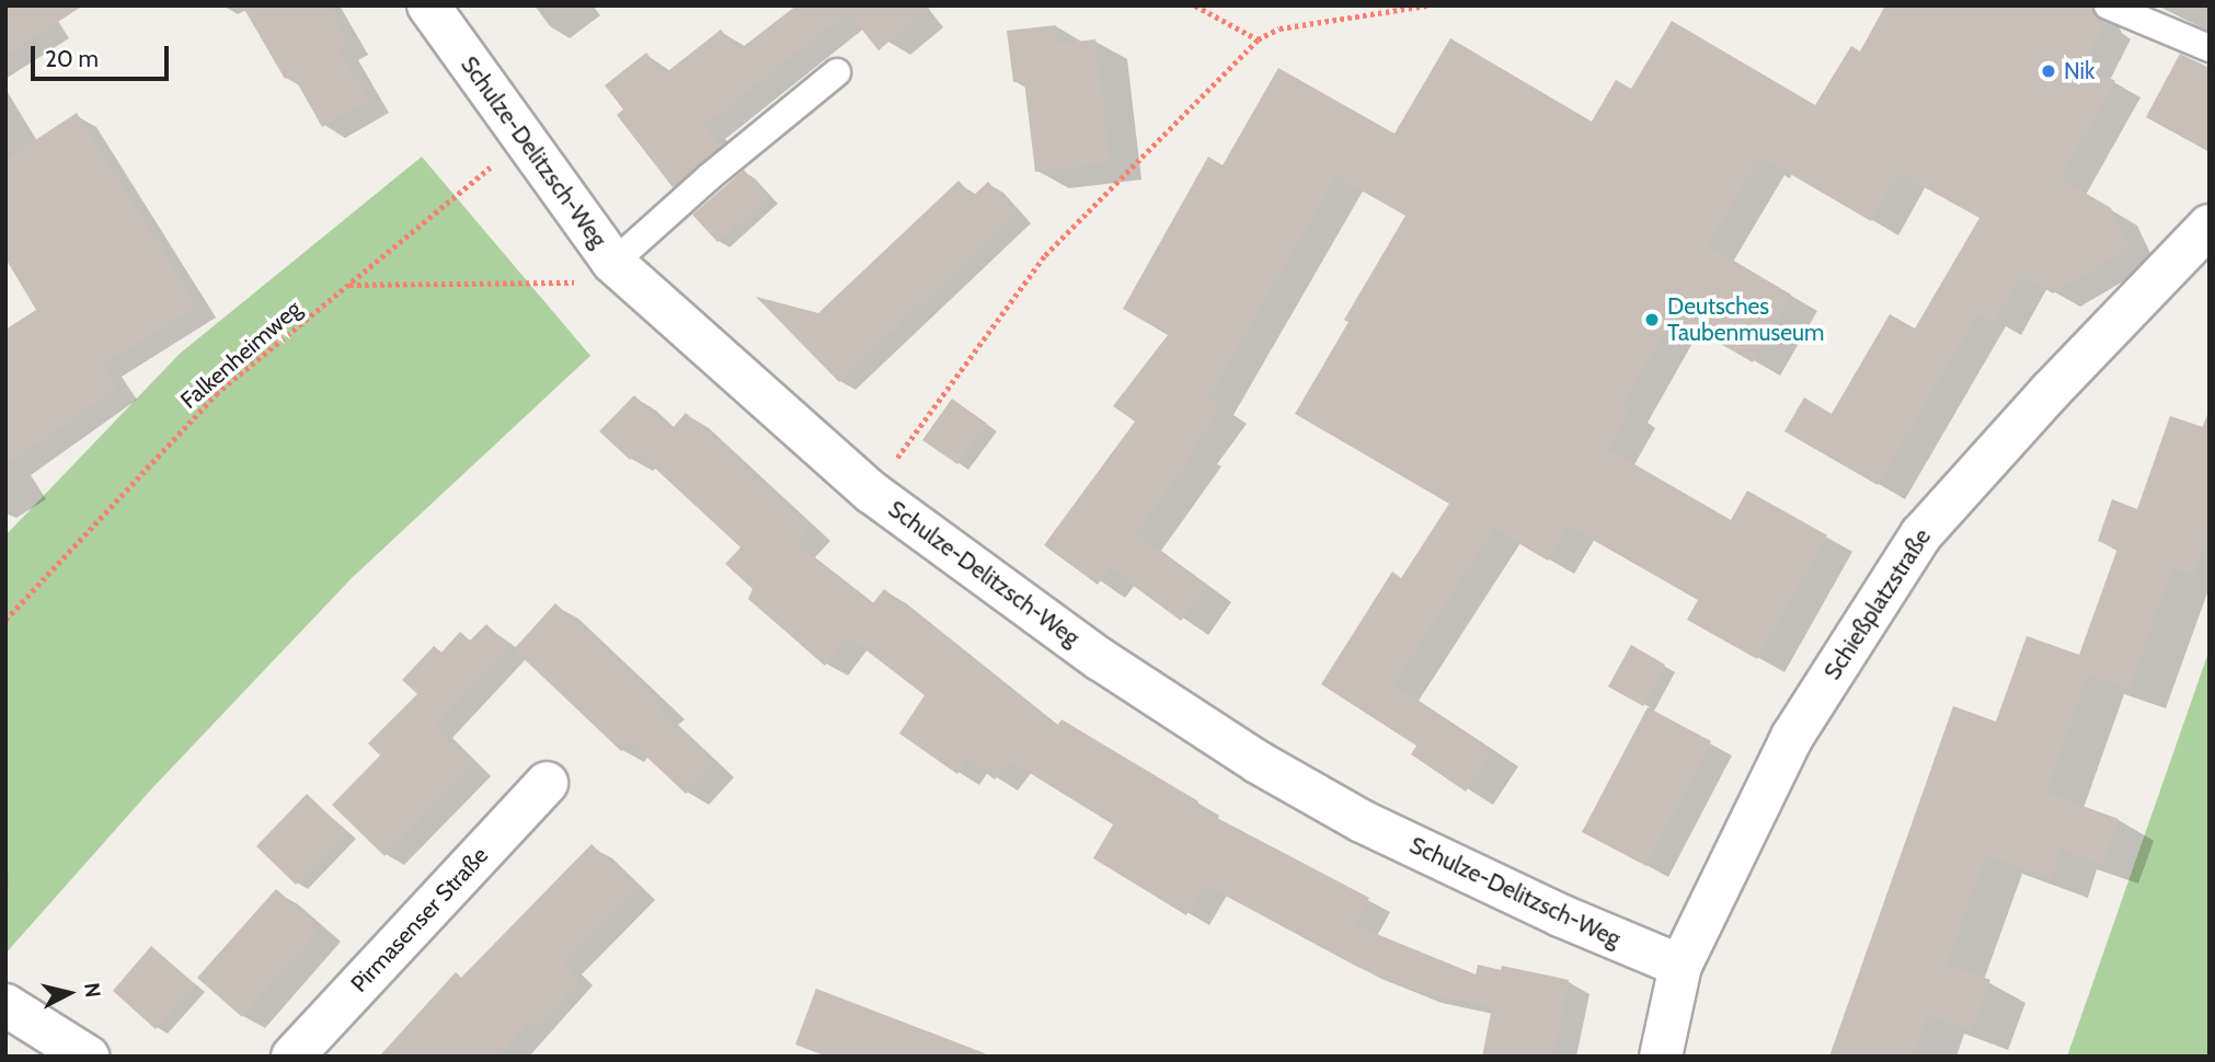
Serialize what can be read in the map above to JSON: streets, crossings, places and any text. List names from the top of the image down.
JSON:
{
  "streets": {
    "street": ["Schulze-Delitzsch-Weg", "Schießplatzstraße", "Pirmasenser Straße"],
    "path": ["Falkenheimweg"]
  },
  "crossings": [
    ["Schulze-Delitzsch-Weg", "Falkenheimweg"],
    ["Schulze-Delitzsch-Weg", "Schießplatzstraße"]
  ],
  "places": ["Nik", "Deutsches Taubenmuseum"],
  "scale_bar": "20 m",
  "north": "right"
}
